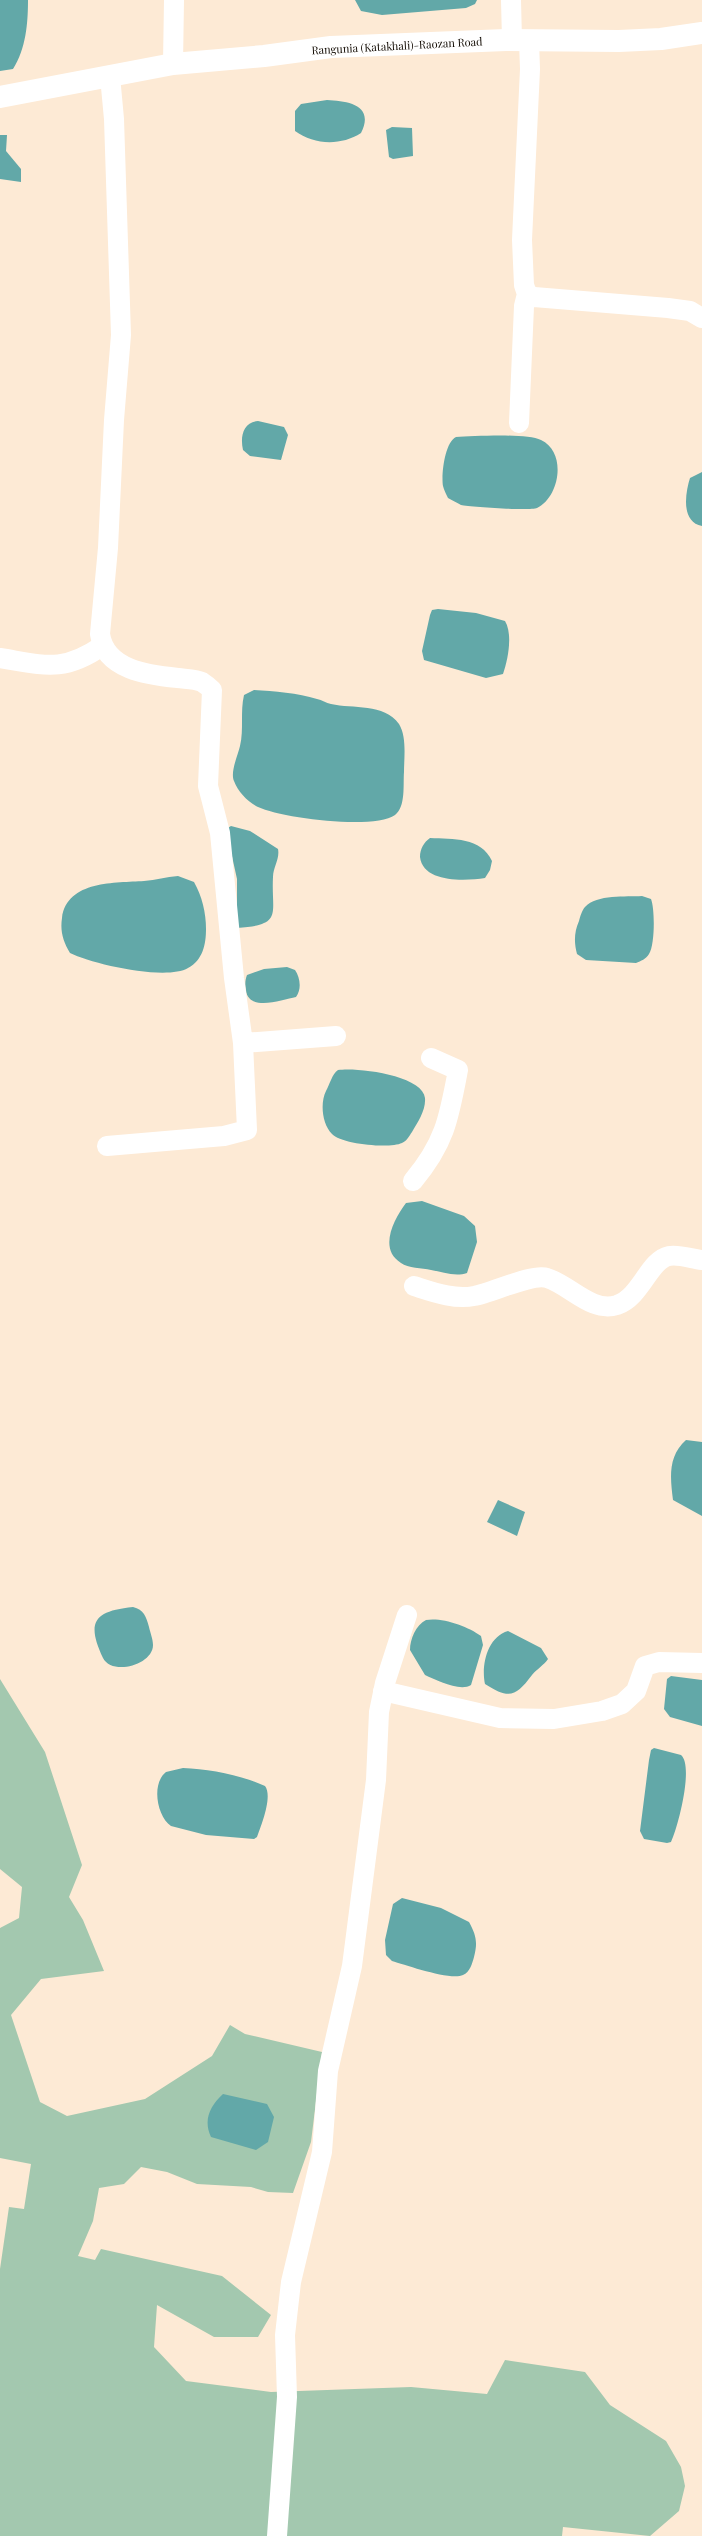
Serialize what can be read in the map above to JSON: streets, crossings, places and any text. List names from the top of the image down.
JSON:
{
  "streets": {
    "main road": ["Rangunia (Katakhali)-Raozan Road"]
  }
}
